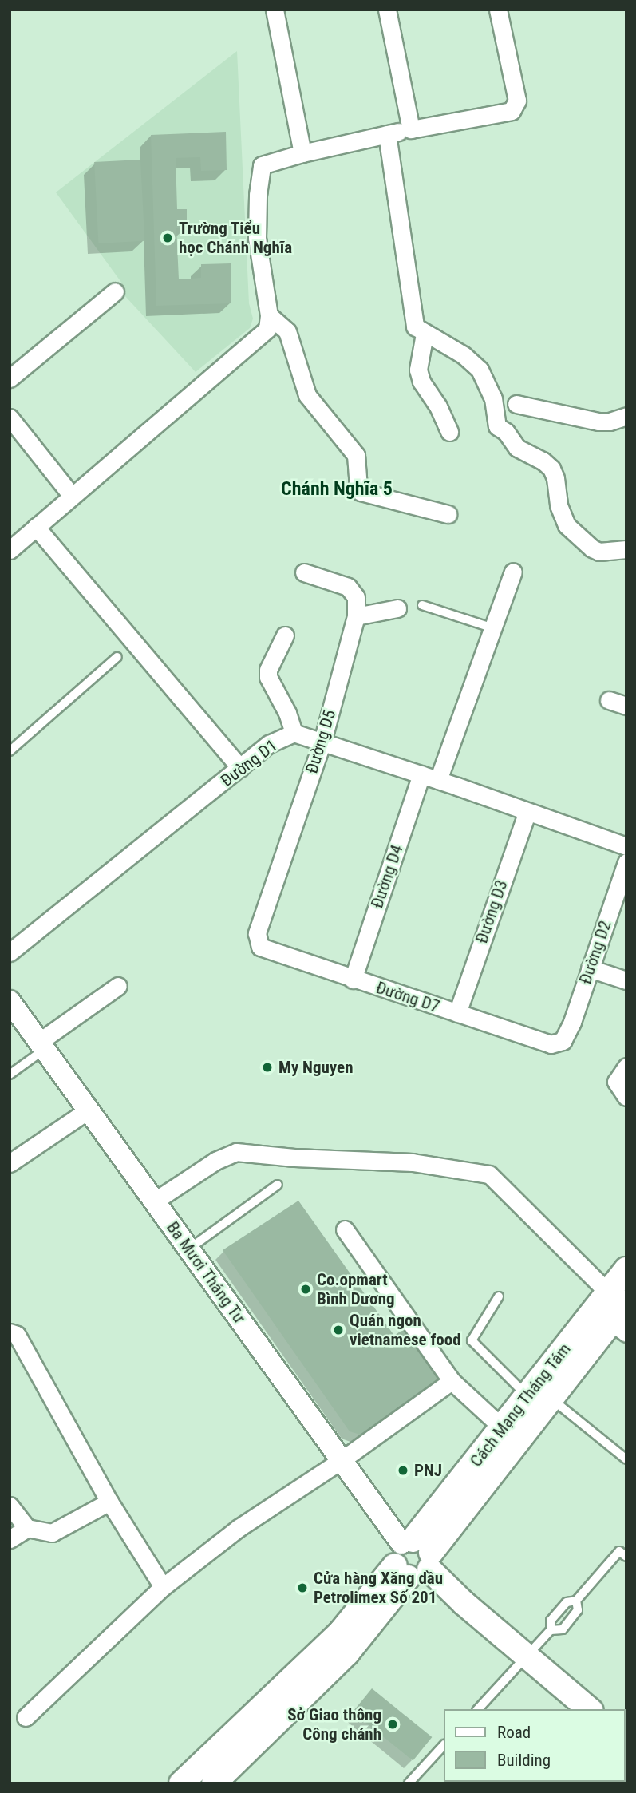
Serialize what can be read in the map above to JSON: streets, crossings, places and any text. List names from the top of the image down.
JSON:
{
  "streets": {
    "main road": ["Ba Mươi Tháng Tư", "Cách Mạng Tháng Tám"],
    "street": [
      "Đường D5",
      "Đường D1",
      "Đường D4",
      "Đường D3",
      "Đường D2",
      "Đường D7"
    ]
  },
  "crossings": [
    ["Đường D5", "Đường D1"],
    ["Đường D5", "Đường D7"],
    ["Đường D1", "Đường D4"],
    ["Đường D1", "Đường D3"],
    ["Đường D4", "Đường D7"],
    ["Đường D3", "Đường D7"],
    ["Đường D2", "Đường D7"],
    ["Ba Mươi Tháng Tư", "Cách Mạng Tháng Tám"]
  ],
  "districts": ["Chánh Nghĩa 5"],
  "places": [
    "Trường Tiểu học Chánh Nghĩa",
    "My Nguyen",
    "Co.opmart Bình Dương",
    "Quán ngon vietnamese food",
    "PNJ",
    "Cửa hàng Xăng dầu Petrolimex Số 201",
    "Sở Giao thông Công chánh"
  ],
  "legend": ["Road", "Building"]
}
